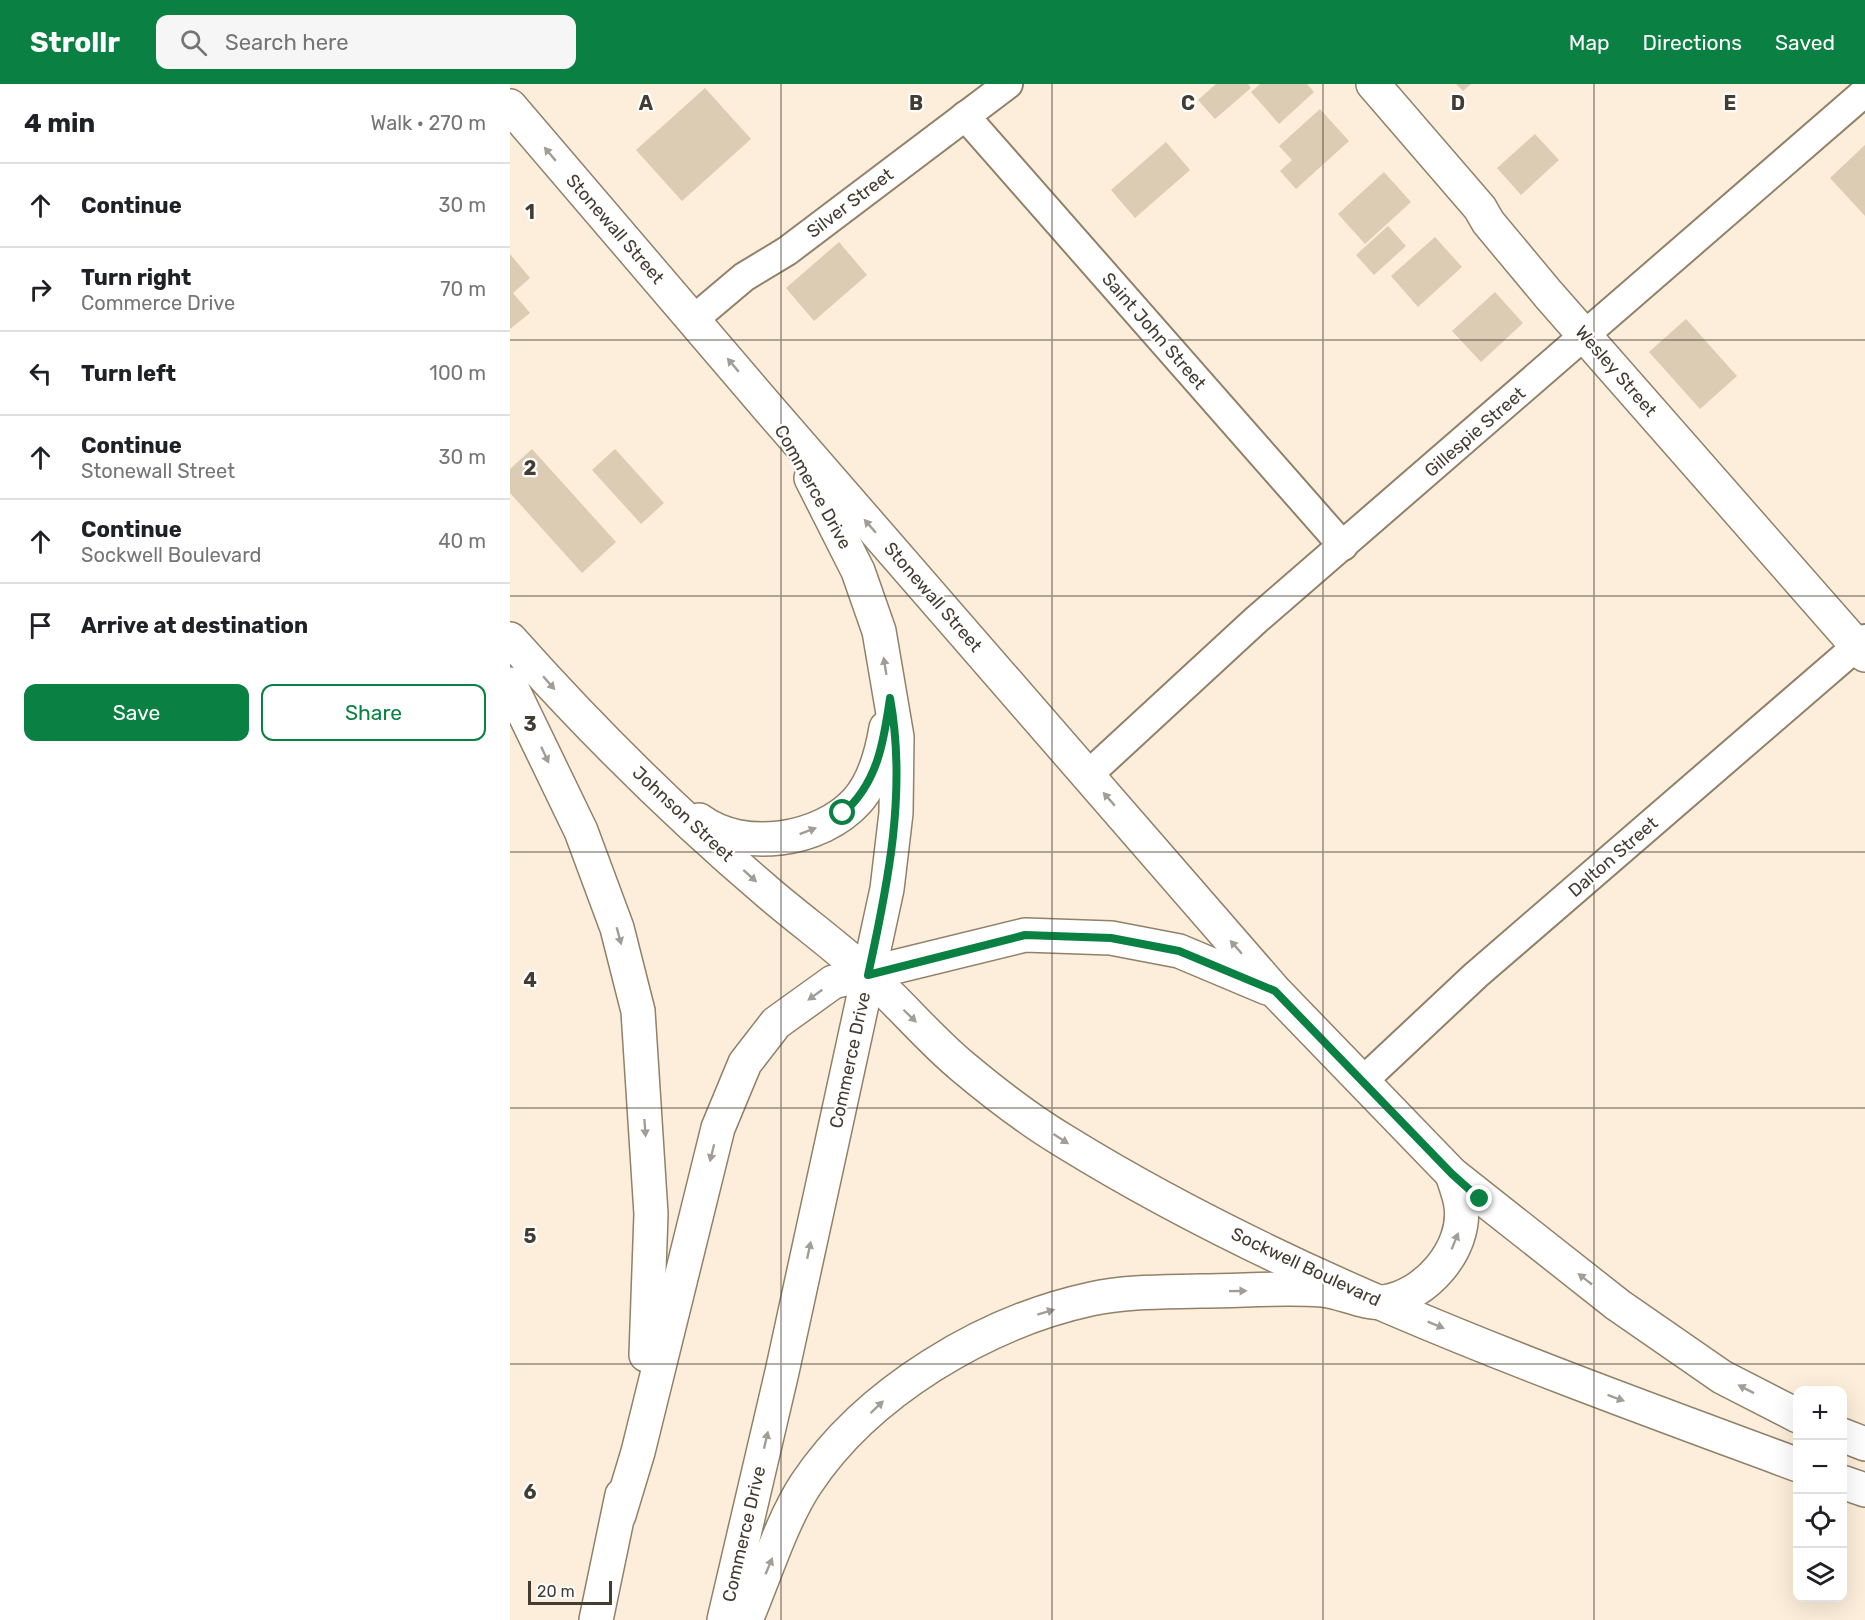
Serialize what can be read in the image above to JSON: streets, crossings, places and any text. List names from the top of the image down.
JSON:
{
  "streets": {
    "main road": [
      "Stonewall Street",
      "Wesley Street",
      "Commerce Drive",
      "Johnson Street",
      "Sockwell Boulevard"
    ],
    "street": [
      "Silver Street",
      "Saint John Street",
      "Gillespie Street",
      "Dalton Street"
    ]
  },
  "crossings": [
    ["Silver Street", "Stonewall Street"],
    ["Silver Street", "Saint John Street"],
    ["Stonewall Street", "Gillespie Street"],
    ["Stonewall Street", "Commerce Drive"],
    ["Stonewall Street", "Dalton Street"],
    ["Saint John Street", "Gillespie Street"],
    ["Wesley Street", "Gillespie Street"],
    ["Wesley Street", "Dalton Street"],
    ["Commerce Drive", "Johnson Street"],
    ["Commerce Drive", "Sockwell Boulevard"],
    ["Johnson Street", "Sockwell Boulevard"]
  ],
  "one_way": ["Stonewall Street", "Johnson Street"],
  "scale_bar": "20 m",
  "page": {
    "header": "Strollr",
    "search": "Search here",
    "nav": ["Map", "Directions", "Saved"],
    "heading": ["4 min", "Walk · 270 m"],
    "list": [
      ["Continue", "30 m"],
      ["Turn right", "Commerce Drive", "70 m"],
      ["Turn left", "100 m"],
      ["Continue", "Stonewall Street", "30 m"],
      ["Continue", "Sockwell Boulevard", "40 m"],
      "Arrive at destination"
    ],
    "buttons": ["Save", "Share"],
    "map_buttons": ["+", "−"],
    "scale": "20 m"
  },
  "grid": {
    "columns": [
      "A",
      "B",
      "C",
      "D",
      "E"
    ],
    "rows": [
      "1",
      "2",
      "3",
      "4",
      "5",
      "6"
    ]
  }
}
